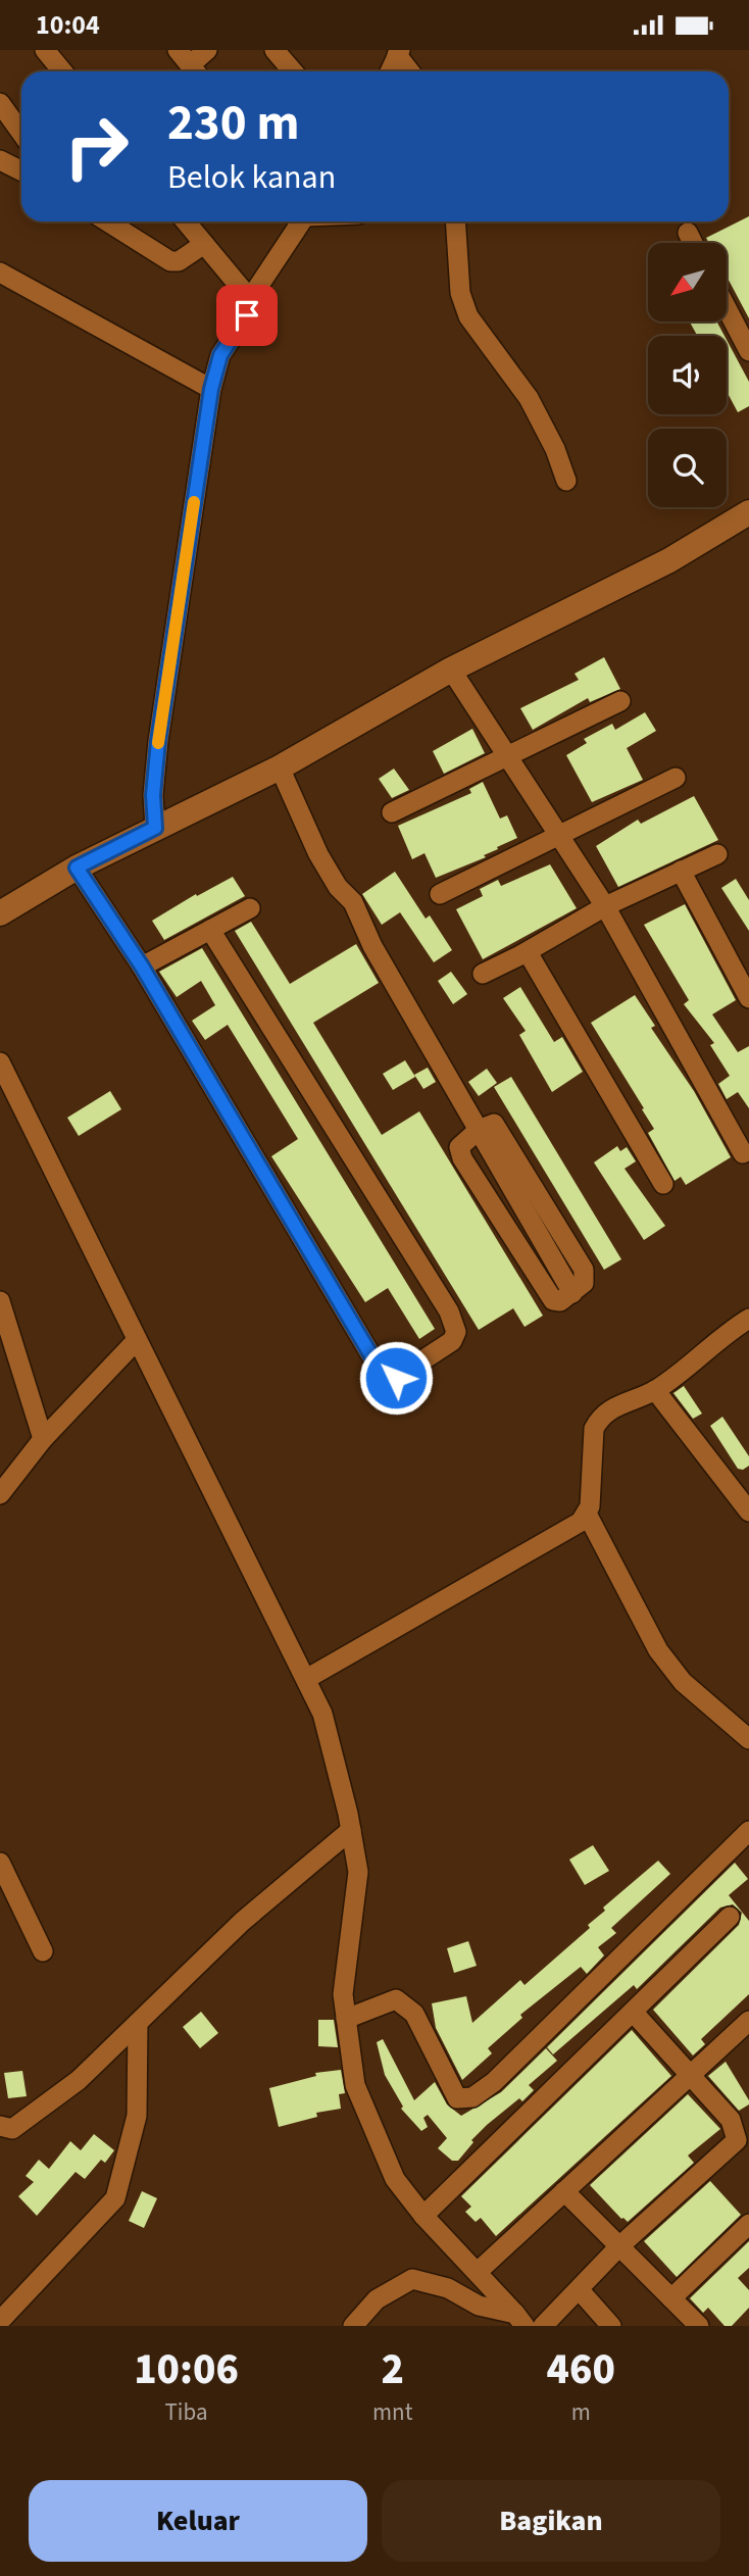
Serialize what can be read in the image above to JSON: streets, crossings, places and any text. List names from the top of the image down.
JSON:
{
  "north": "bottom left",
  "page": {
    "status": "10:04",
    "turn": ["230 m", "Belok kanan"],
    "eta": [
      "10:06",
      "Tiba",
      "2",
      "mnt",
      "460",
      "m"
    ],
    "buttons": ["Keluar", "Bagikan"]
  }
}
